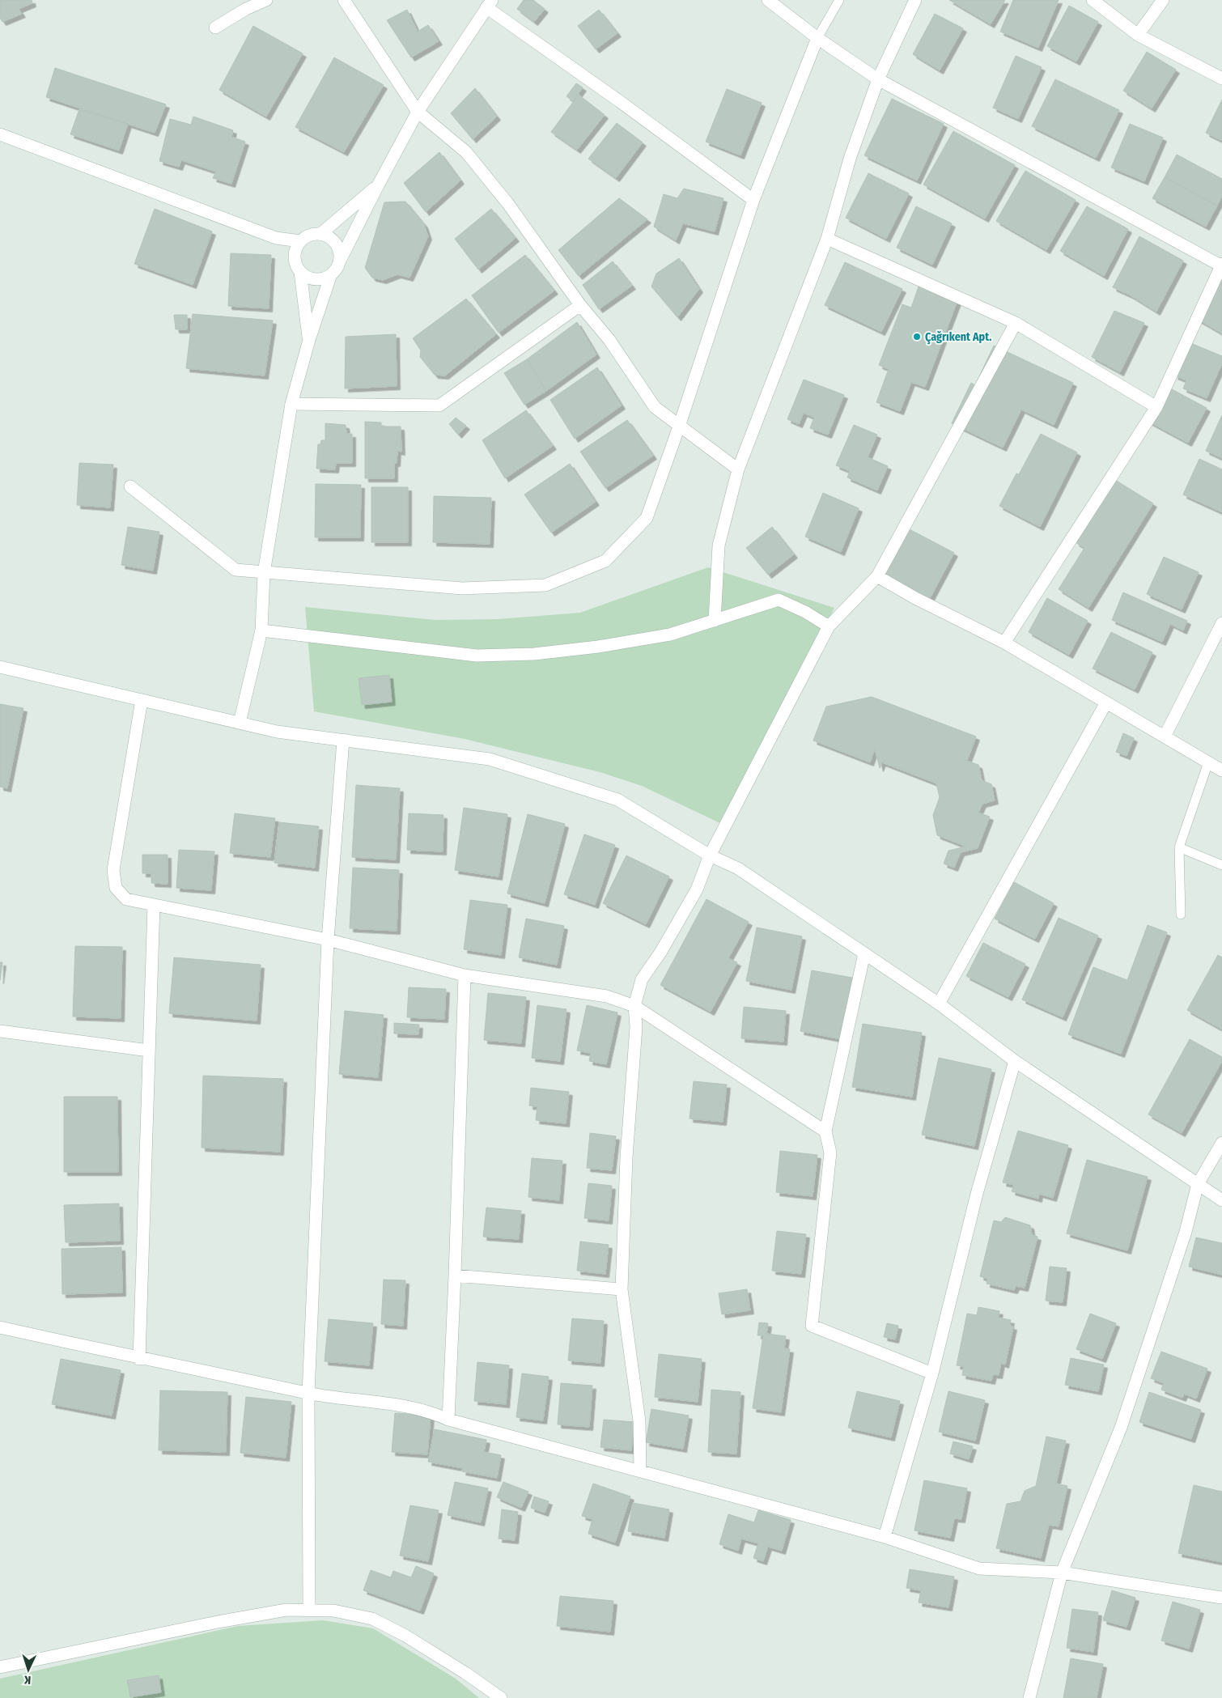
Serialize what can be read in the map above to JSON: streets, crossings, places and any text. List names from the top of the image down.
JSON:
{
  "places": ["Çağrıkent Apt."],
  "north": "bottom"
}
